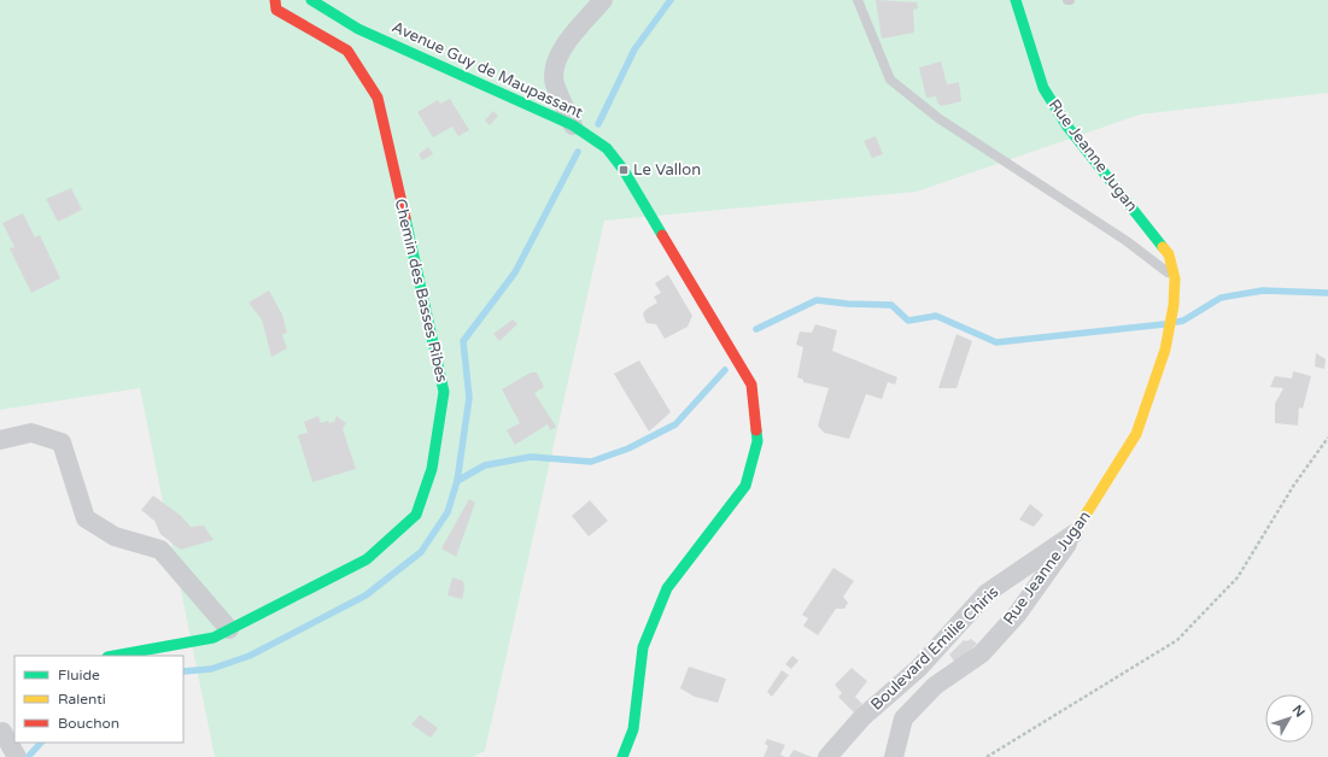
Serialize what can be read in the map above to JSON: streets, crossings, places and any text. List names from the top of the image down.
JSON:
{
  "streets": {
    "street": [
      "Avenue Guy de Maupassant",
      "Rue Jeanne Jugan",
      "Chemin des Basses Ribes",
      "Boulevard Emilie Chiris"
    ]
  },
  "crossings": [
    ["Rue Jeanne Jugan", "Boulevard Emilie Chiris"]
  ],
  "places": {
    "transit": ["Le Vallon"]
  },
  "legend": ["Fluide", "Ralenti", "Bouchon"],
  "north": "top right"
}
